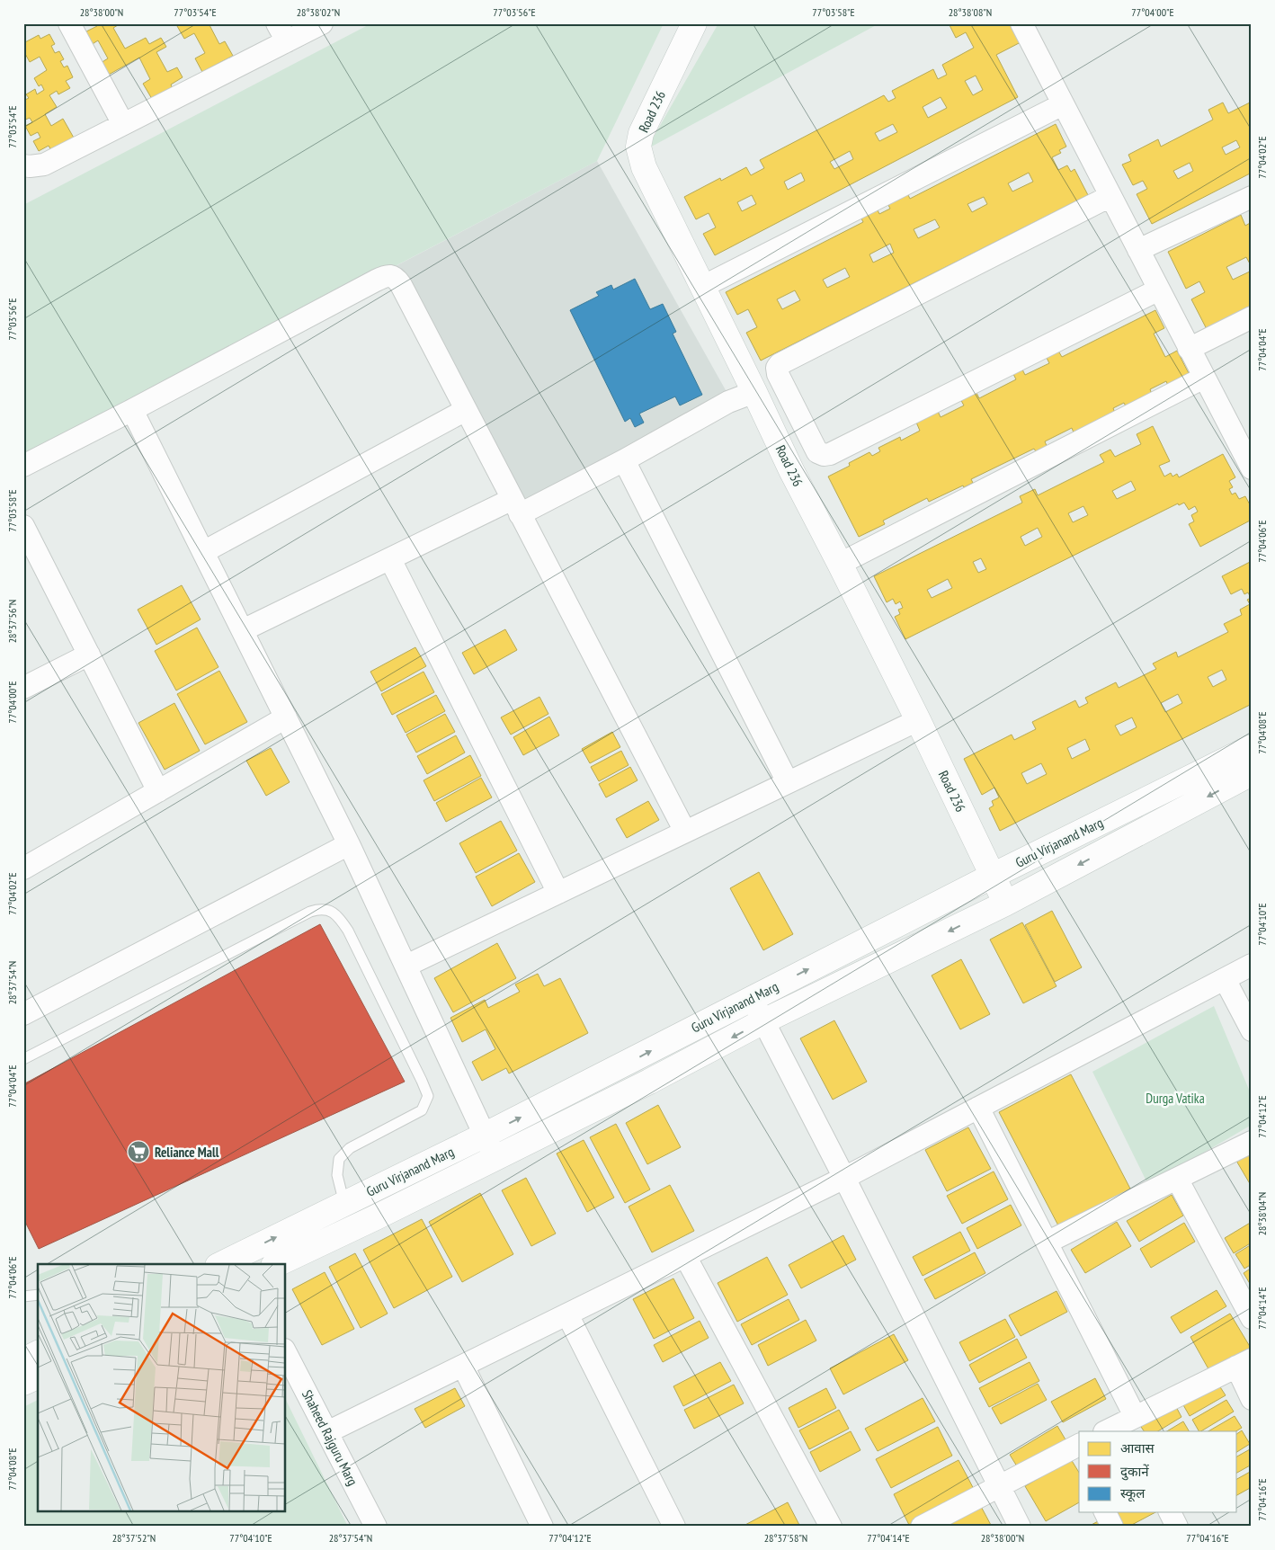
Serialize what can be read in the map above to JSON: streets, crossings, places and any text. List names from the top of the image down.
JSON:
{
  "streets": {
    "street": ["Road 236", "Guru Virjanand Marg", "Shaheed Rajguru Marg"]
  },
  "crossings": [
    ["Road 236", "Guru Virjanand Marg"]
  ],
  "parks": ["Durga Vatika"],
  "places": {
    "supermarket": ["Reliance Mall"]
  },
  "legend": ["आवास", "दुकानें", "स्कूल"],
  "coordinates": [
    "28°38'00\"N",
    "77°03'54\"E",
    "28°38'02\"N",
    "77°03'56\"E",
    "77°03'58\"E",
    "28°38'08\"N",
    "77°04'00\"E",
    "77°04'02\"E",
    "77°04'04\"E",
    "77°04'06\"E",
    "28°37'56\"N",
    "77°04'08\"E",
    "77°04'10\"E",
    "28°37'54\"N",
    "77°04'12\"E",
    "28°38'04\"N",
    "77°04'14\"E",
    "77°04'16\"E",
    "28°37'52\"N",
    "28°37'58\"N"
  ]
}
